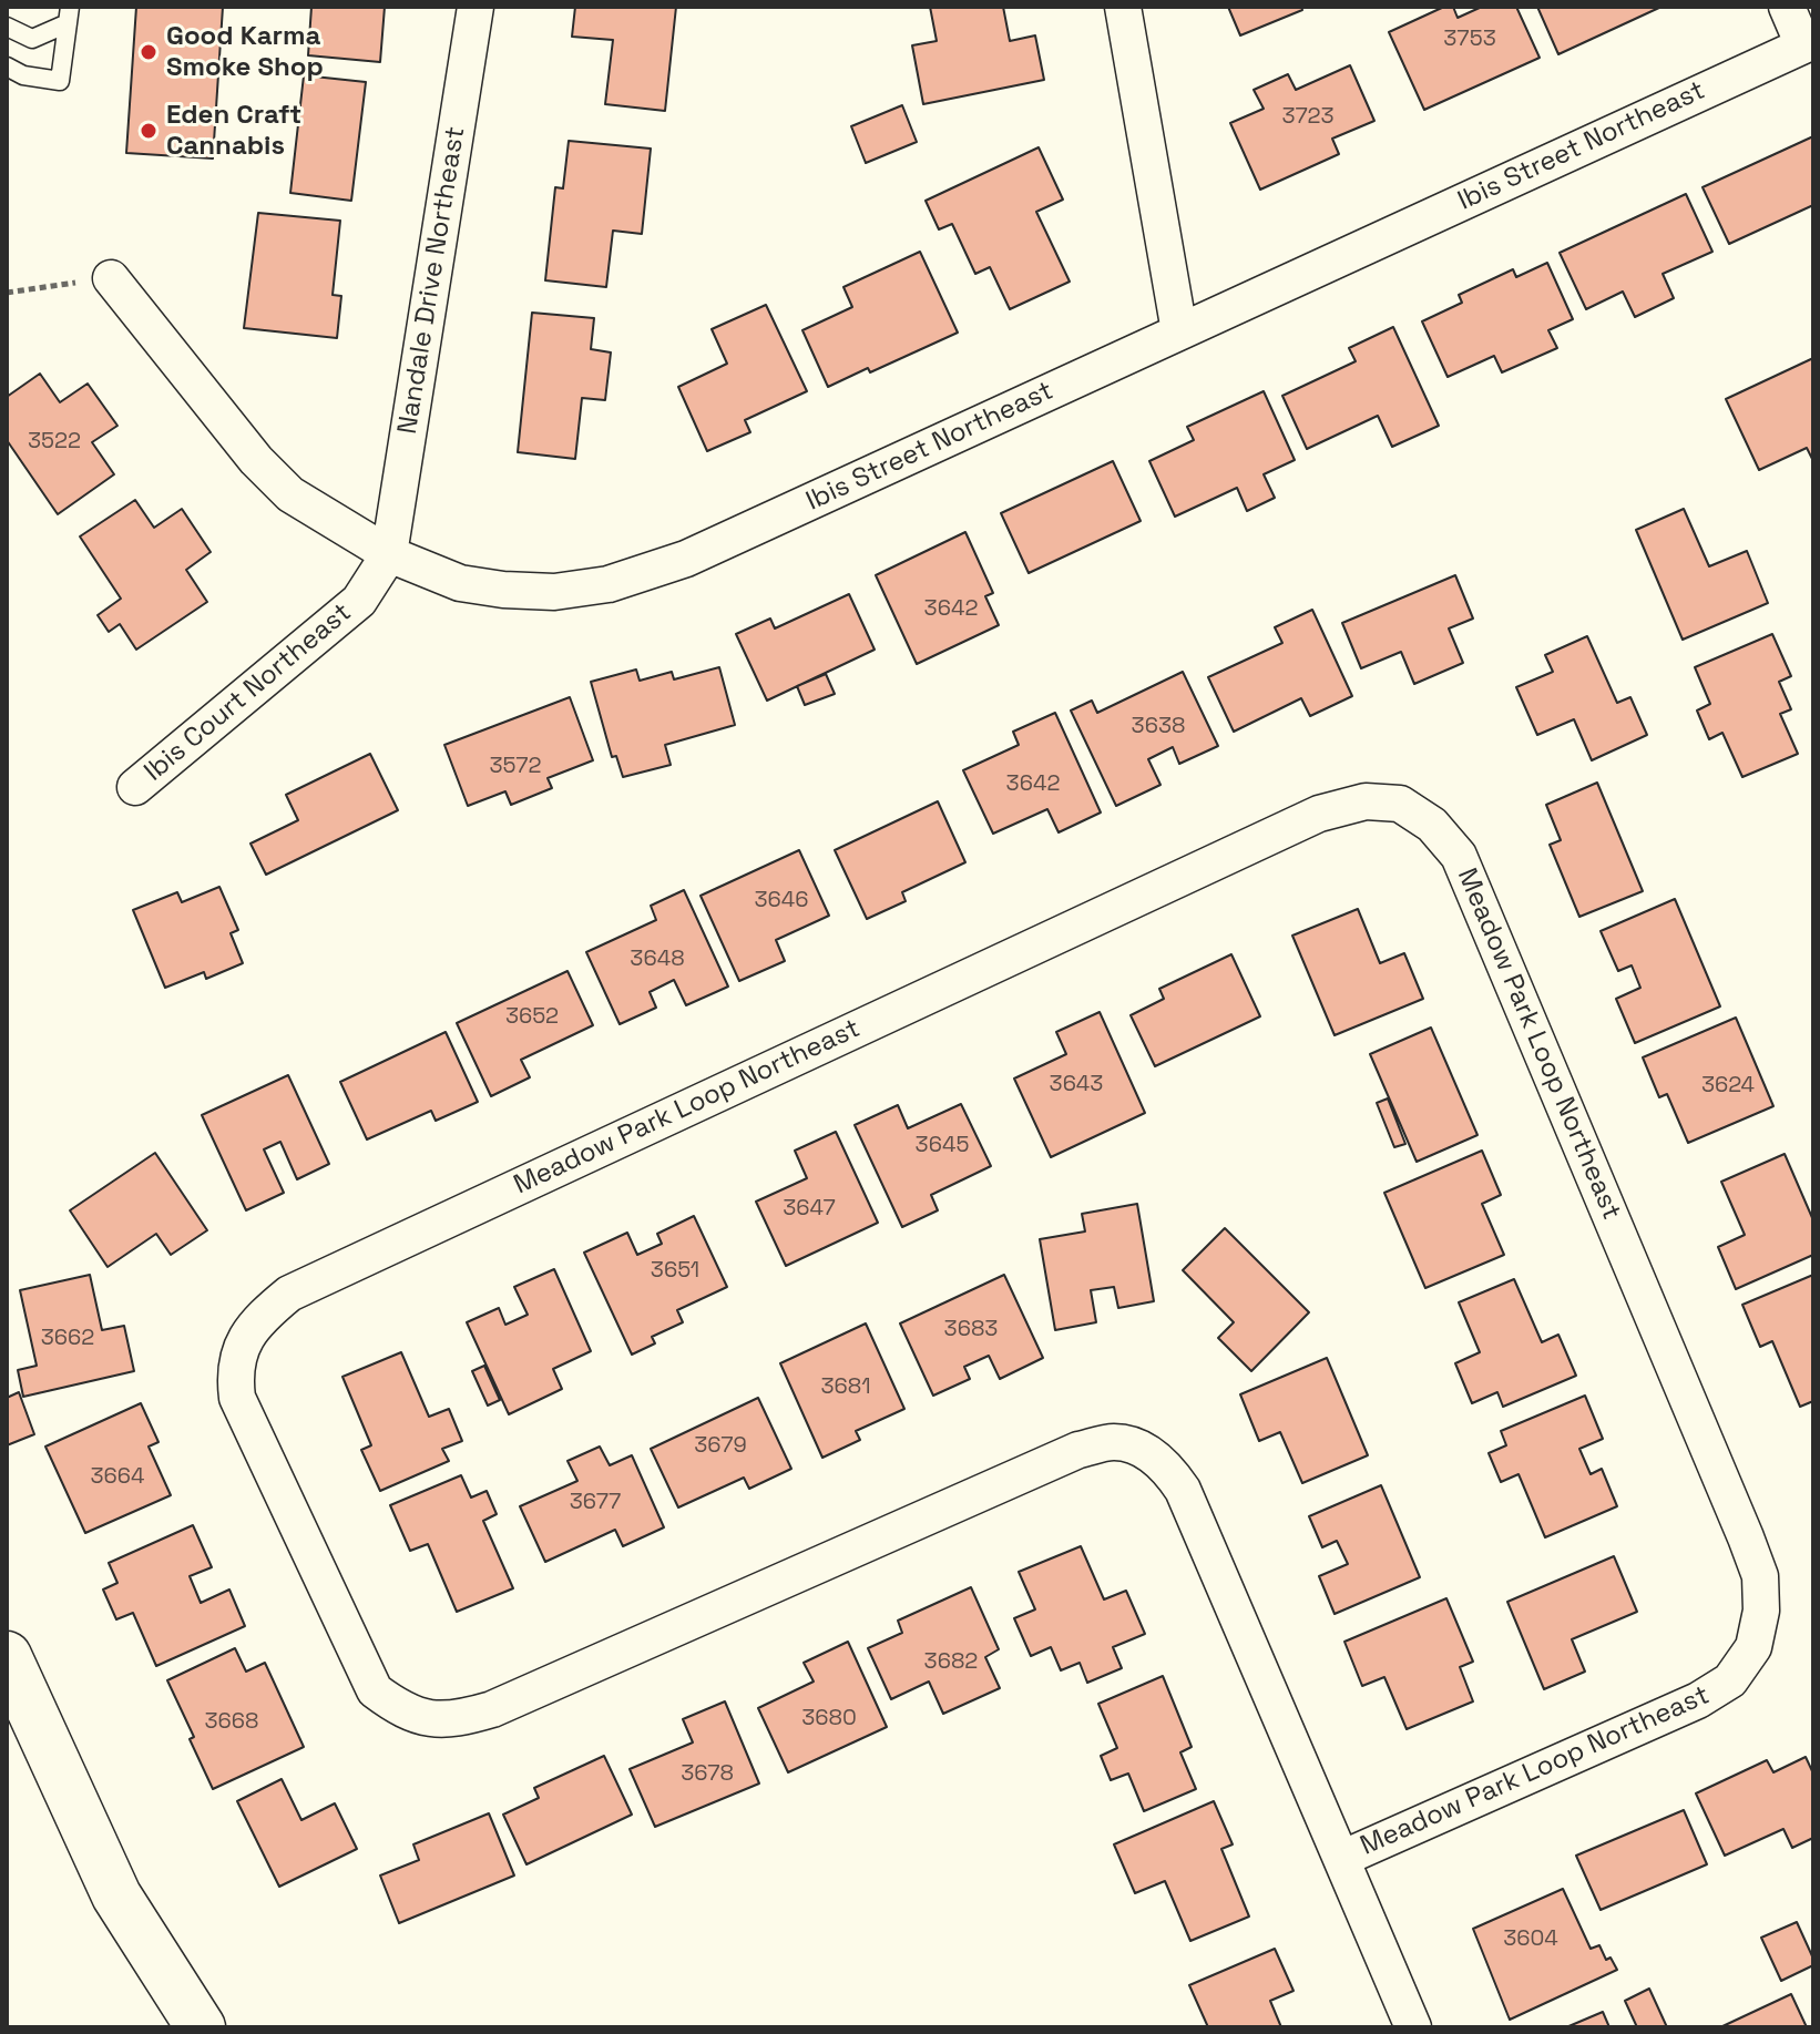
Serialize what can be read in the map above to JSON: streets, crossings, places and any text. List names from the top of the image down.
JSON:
{
  "streets": {
    "street": [
      "Ibis Street Northeast",
      "Nandale Drive Northeast",
      "Ibis Court Northeast",
      "Meadow Park Loop Northeast"
    ]
  },
  "crossings": [
    ["Ibis Street Northeast", "Nandale Drive Northeast"],
    ["Ibis Street Northeast", "Ibis Court Northeast"],
    ["Nandale Drive Northeast", "Ibis Court Northeast"]
  ],
  "places": ["Good Karma Smoke Shop", "Eden Craft Cannabis"],
  "house_numbers": [
    "3753",
    "3723",
    "3522",
    "3642",
    "3638",
    "3572",
    "3642",
    "3646",
    "3648",
    "3652",
    "3643",
    "3624",
    "3645",
    "3647",
    "3651",
    "3683",
    "3662",
    "3681",
    "3679",
    "3664",
    "3677",
    "3682",
    "3680",
    "3668",
    "3678",
    "3604"
  ]
}
